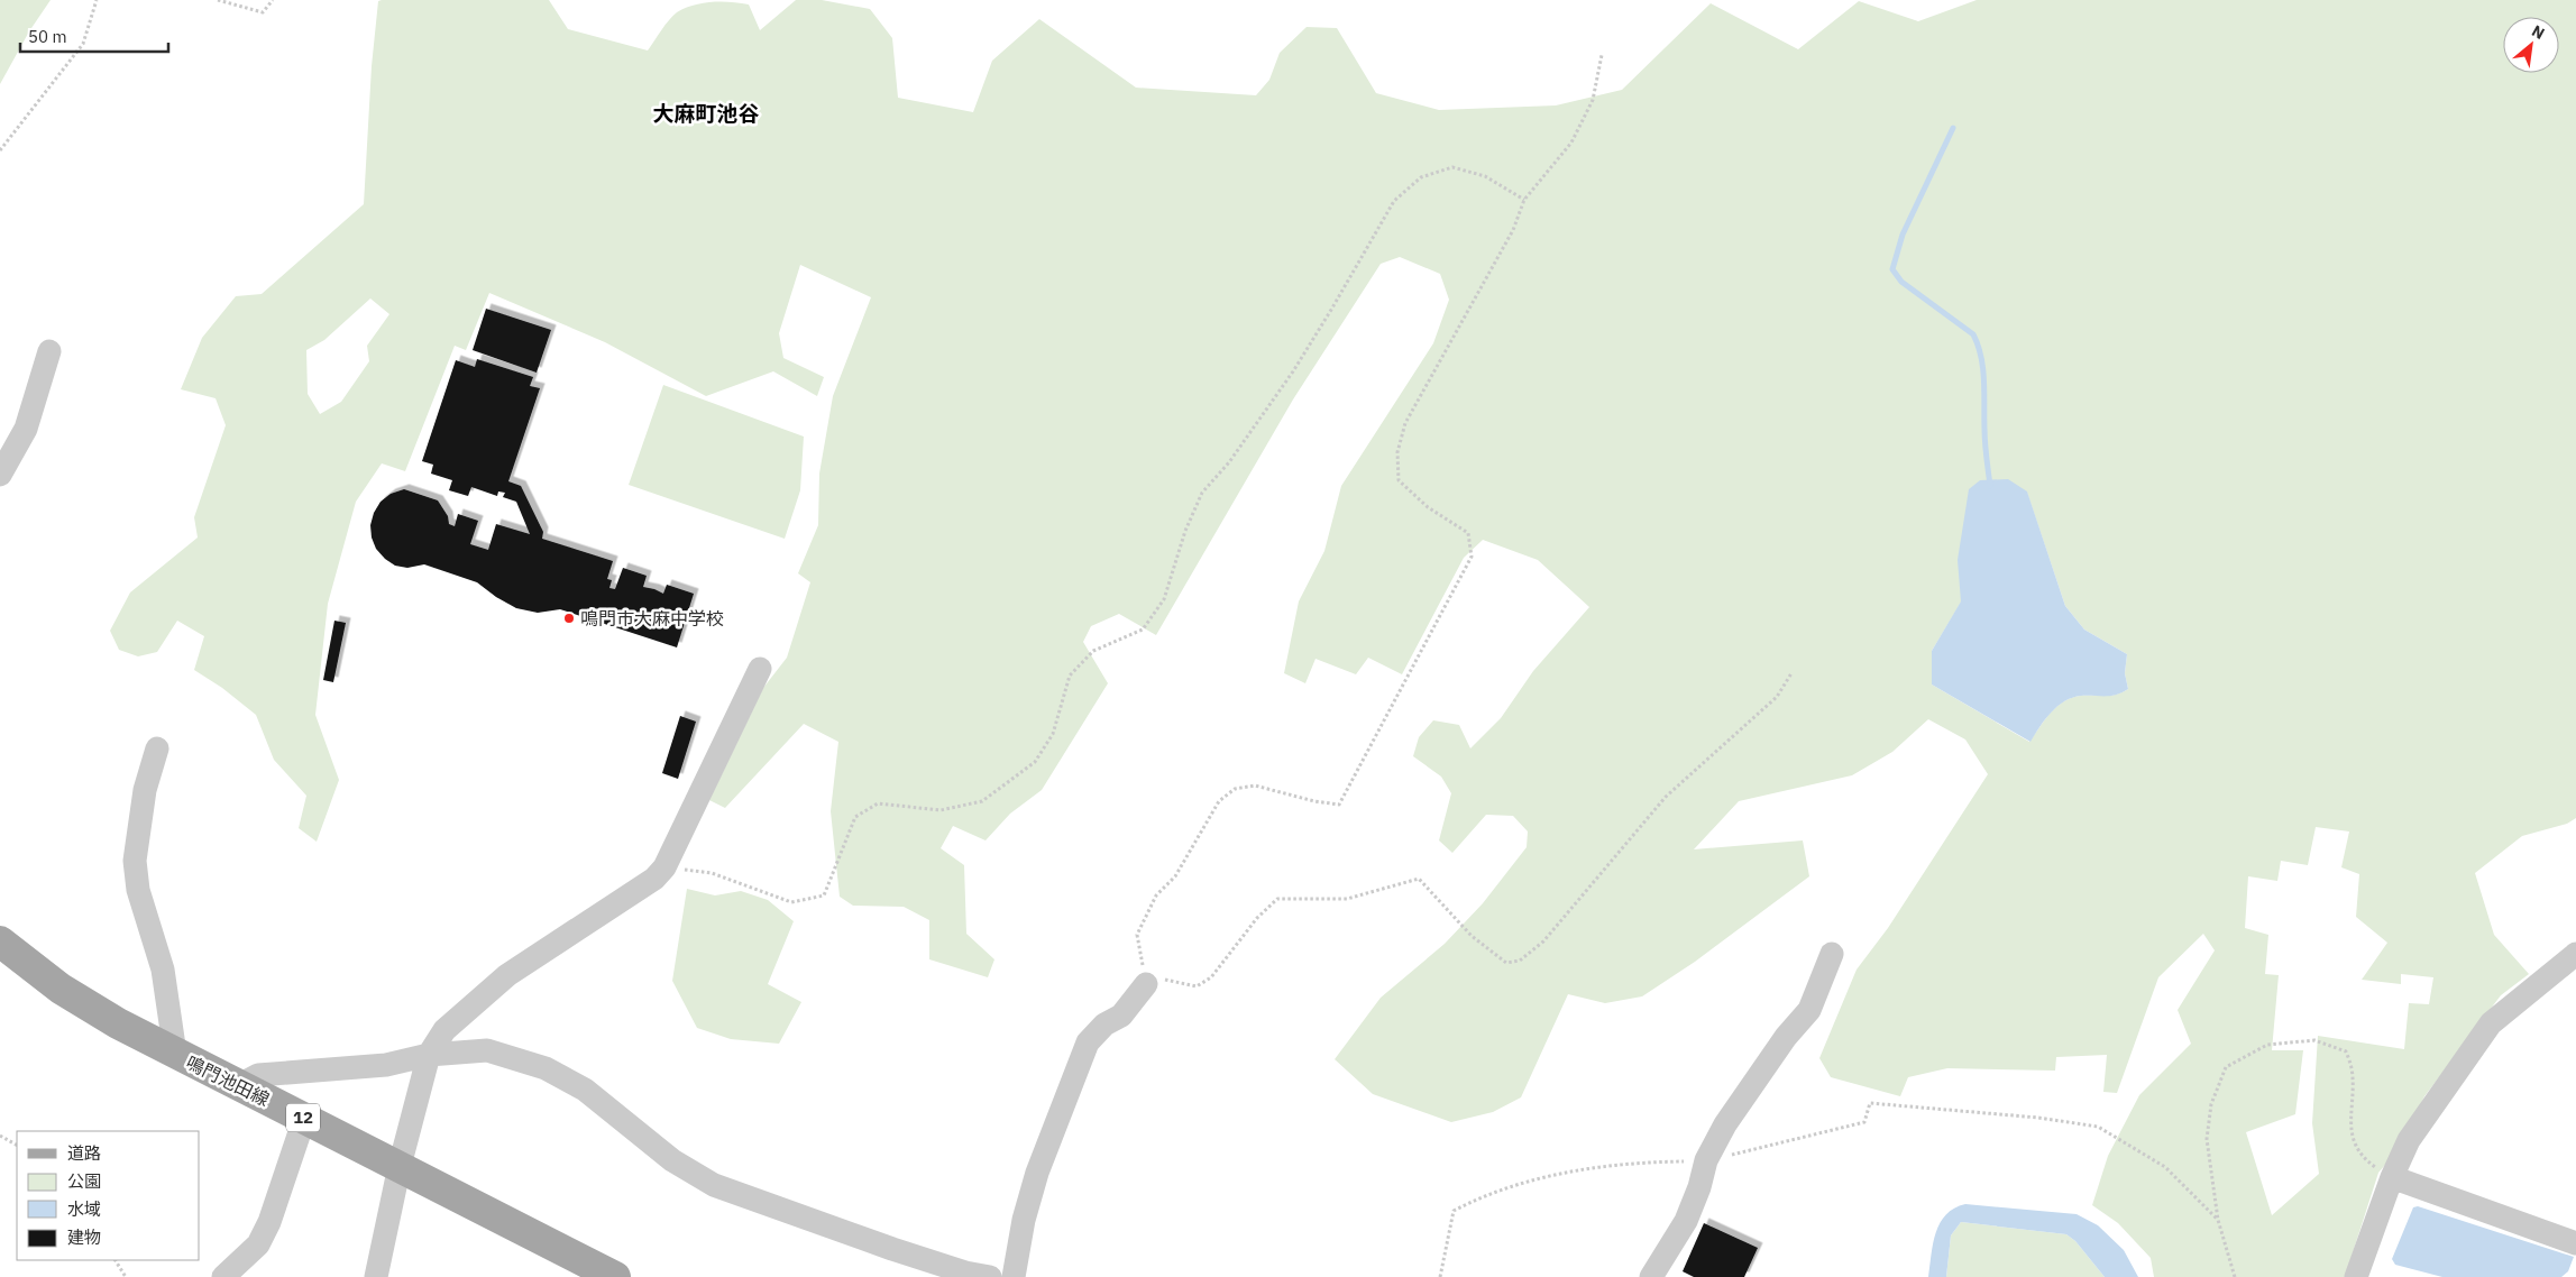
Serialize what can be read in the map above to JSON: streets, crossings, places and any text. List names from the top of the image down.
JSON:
{
  "streets": {
    "main road": ["鳴門池田線", "12"]
  },
  "districts": ["大麻町池谷"],
  "places": ["鳴門市大麻中学校"],
  "legend": [
    "道路",
    "公園",
    "水域",
    "建物"
  ],
  "scale_bar": "50 m",
  "north": "top right"
}
